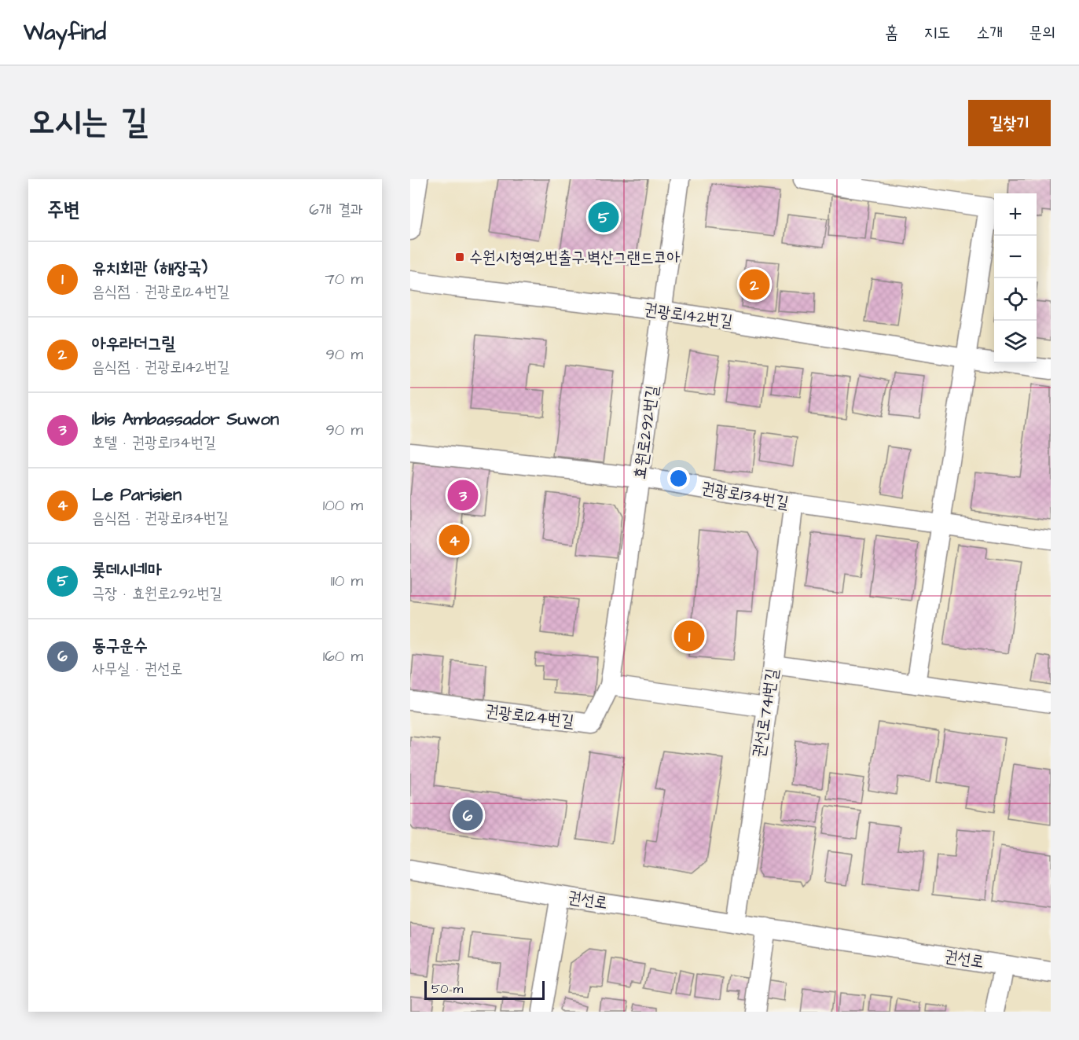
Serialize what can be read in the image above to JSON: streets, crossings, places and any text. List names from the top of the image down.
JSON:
{
  "streets": {
    "street": [
      "권광로142번길",
      "효원로292번길",
      "권광로134번길",
      "권선로741번길",
      "권광로124번길",
      "권선로"
    ]
  },
  "crossings": [
    ["권광로142번길", "효원로292번길"],
    ["효원로292번길", "권광로134번길"],
    ["효원로292번길", "권광로124번길"],
    ["권광로134번길", "권선로741번길"],
    ["권선로741번길", "권선로"]
  ],
  "places": {
    "transit": ["수원시청역2번출구.벽산그랜드코아"]
  },
  "scale_bar": "50 m",
  "page": {
    "header": "Wayfind",
    "nav": [
      "홈",
      "지도",
      "소개",
      "문의"
    ],
    "title": "오시는 길",
    "buttons": "길찾기",
    "heading": ["주변", "6개 결과"],
    "map_buttons": ["+", "−"],
    "pins": [
      "5",
      "2",
      "3",
      "4",
      "1",
      "6"
    ],
    "list": [
      {
        "mark": "1",
        "name": "유치회관 (해장국)",
        "note": "음식점 · 권광로124번길",
        "value": "70 m"
      },
      {
        "mark": "2",
        "name": "아우라더그릴",
        "note": "음식점 · 권광로142번길",
        "value": "90 m"
      },
      {
        "mark": "3",
        "name": "Ibis Ambassador Suwon",
        "note": "호텔 · 권광로134번길",
        "value": "90 m"
      },
      {
        "mark": "4",
        "name": "Le Parisien",
        "note": "음식점 · 권광로134번길",
        "value": "100 m"
      },
      {
        "mark": "5",
        "name": "롯데시네마",
        "note": "극장 · 효원로292번길",
        "value": "110 m"
      },
      {
        "mark": "6",
        "name": "동구운수",
        "note": "사무실 · 권선로",
        "value": "160 m"
      }
    ],
    "scale": "50 m"
  }
}
